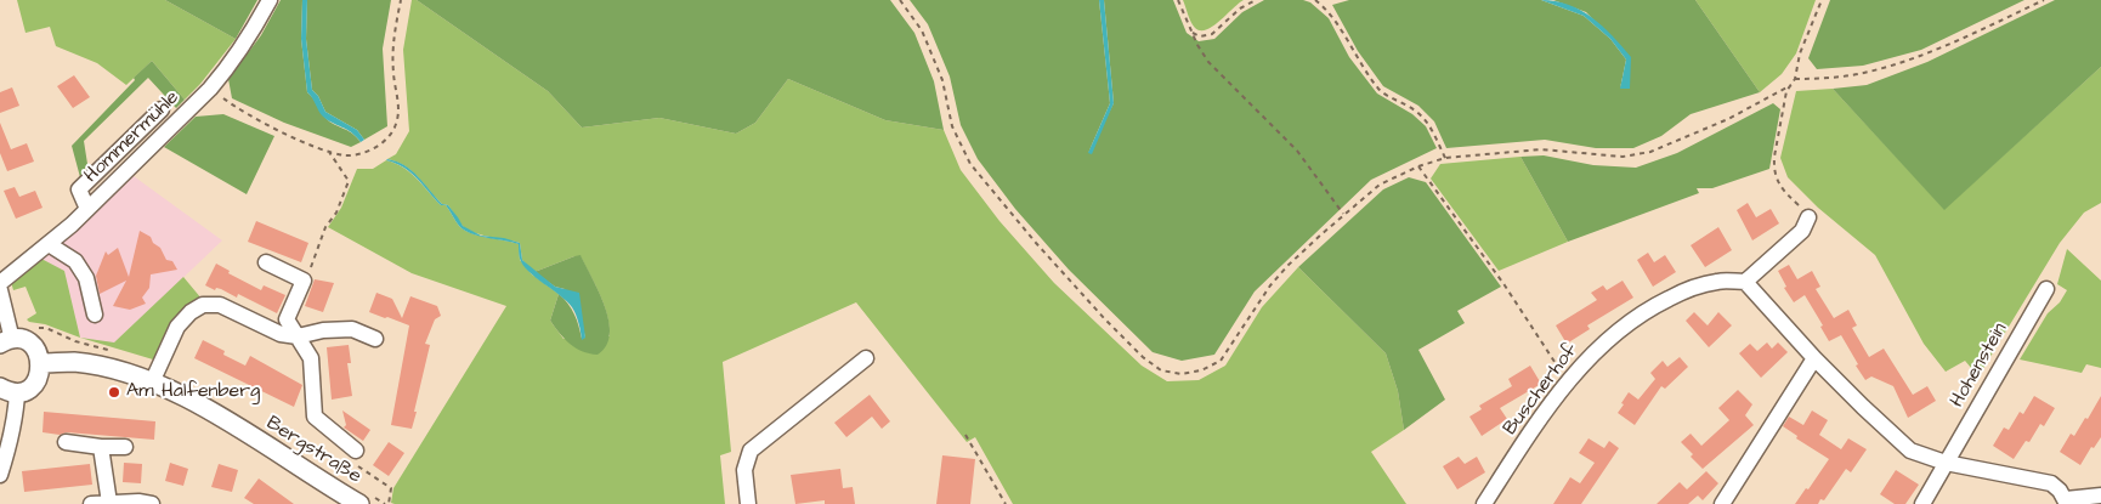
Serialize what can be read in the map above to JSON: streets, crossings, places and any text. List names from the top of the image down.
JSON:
{
  "streets": {
    "main road": ["Bergstraße"],
    "street": ["Hommermühle", "Hohenstein", "Buscherhof"]
  },
  "places": ["Am Halfenberg"]
}
